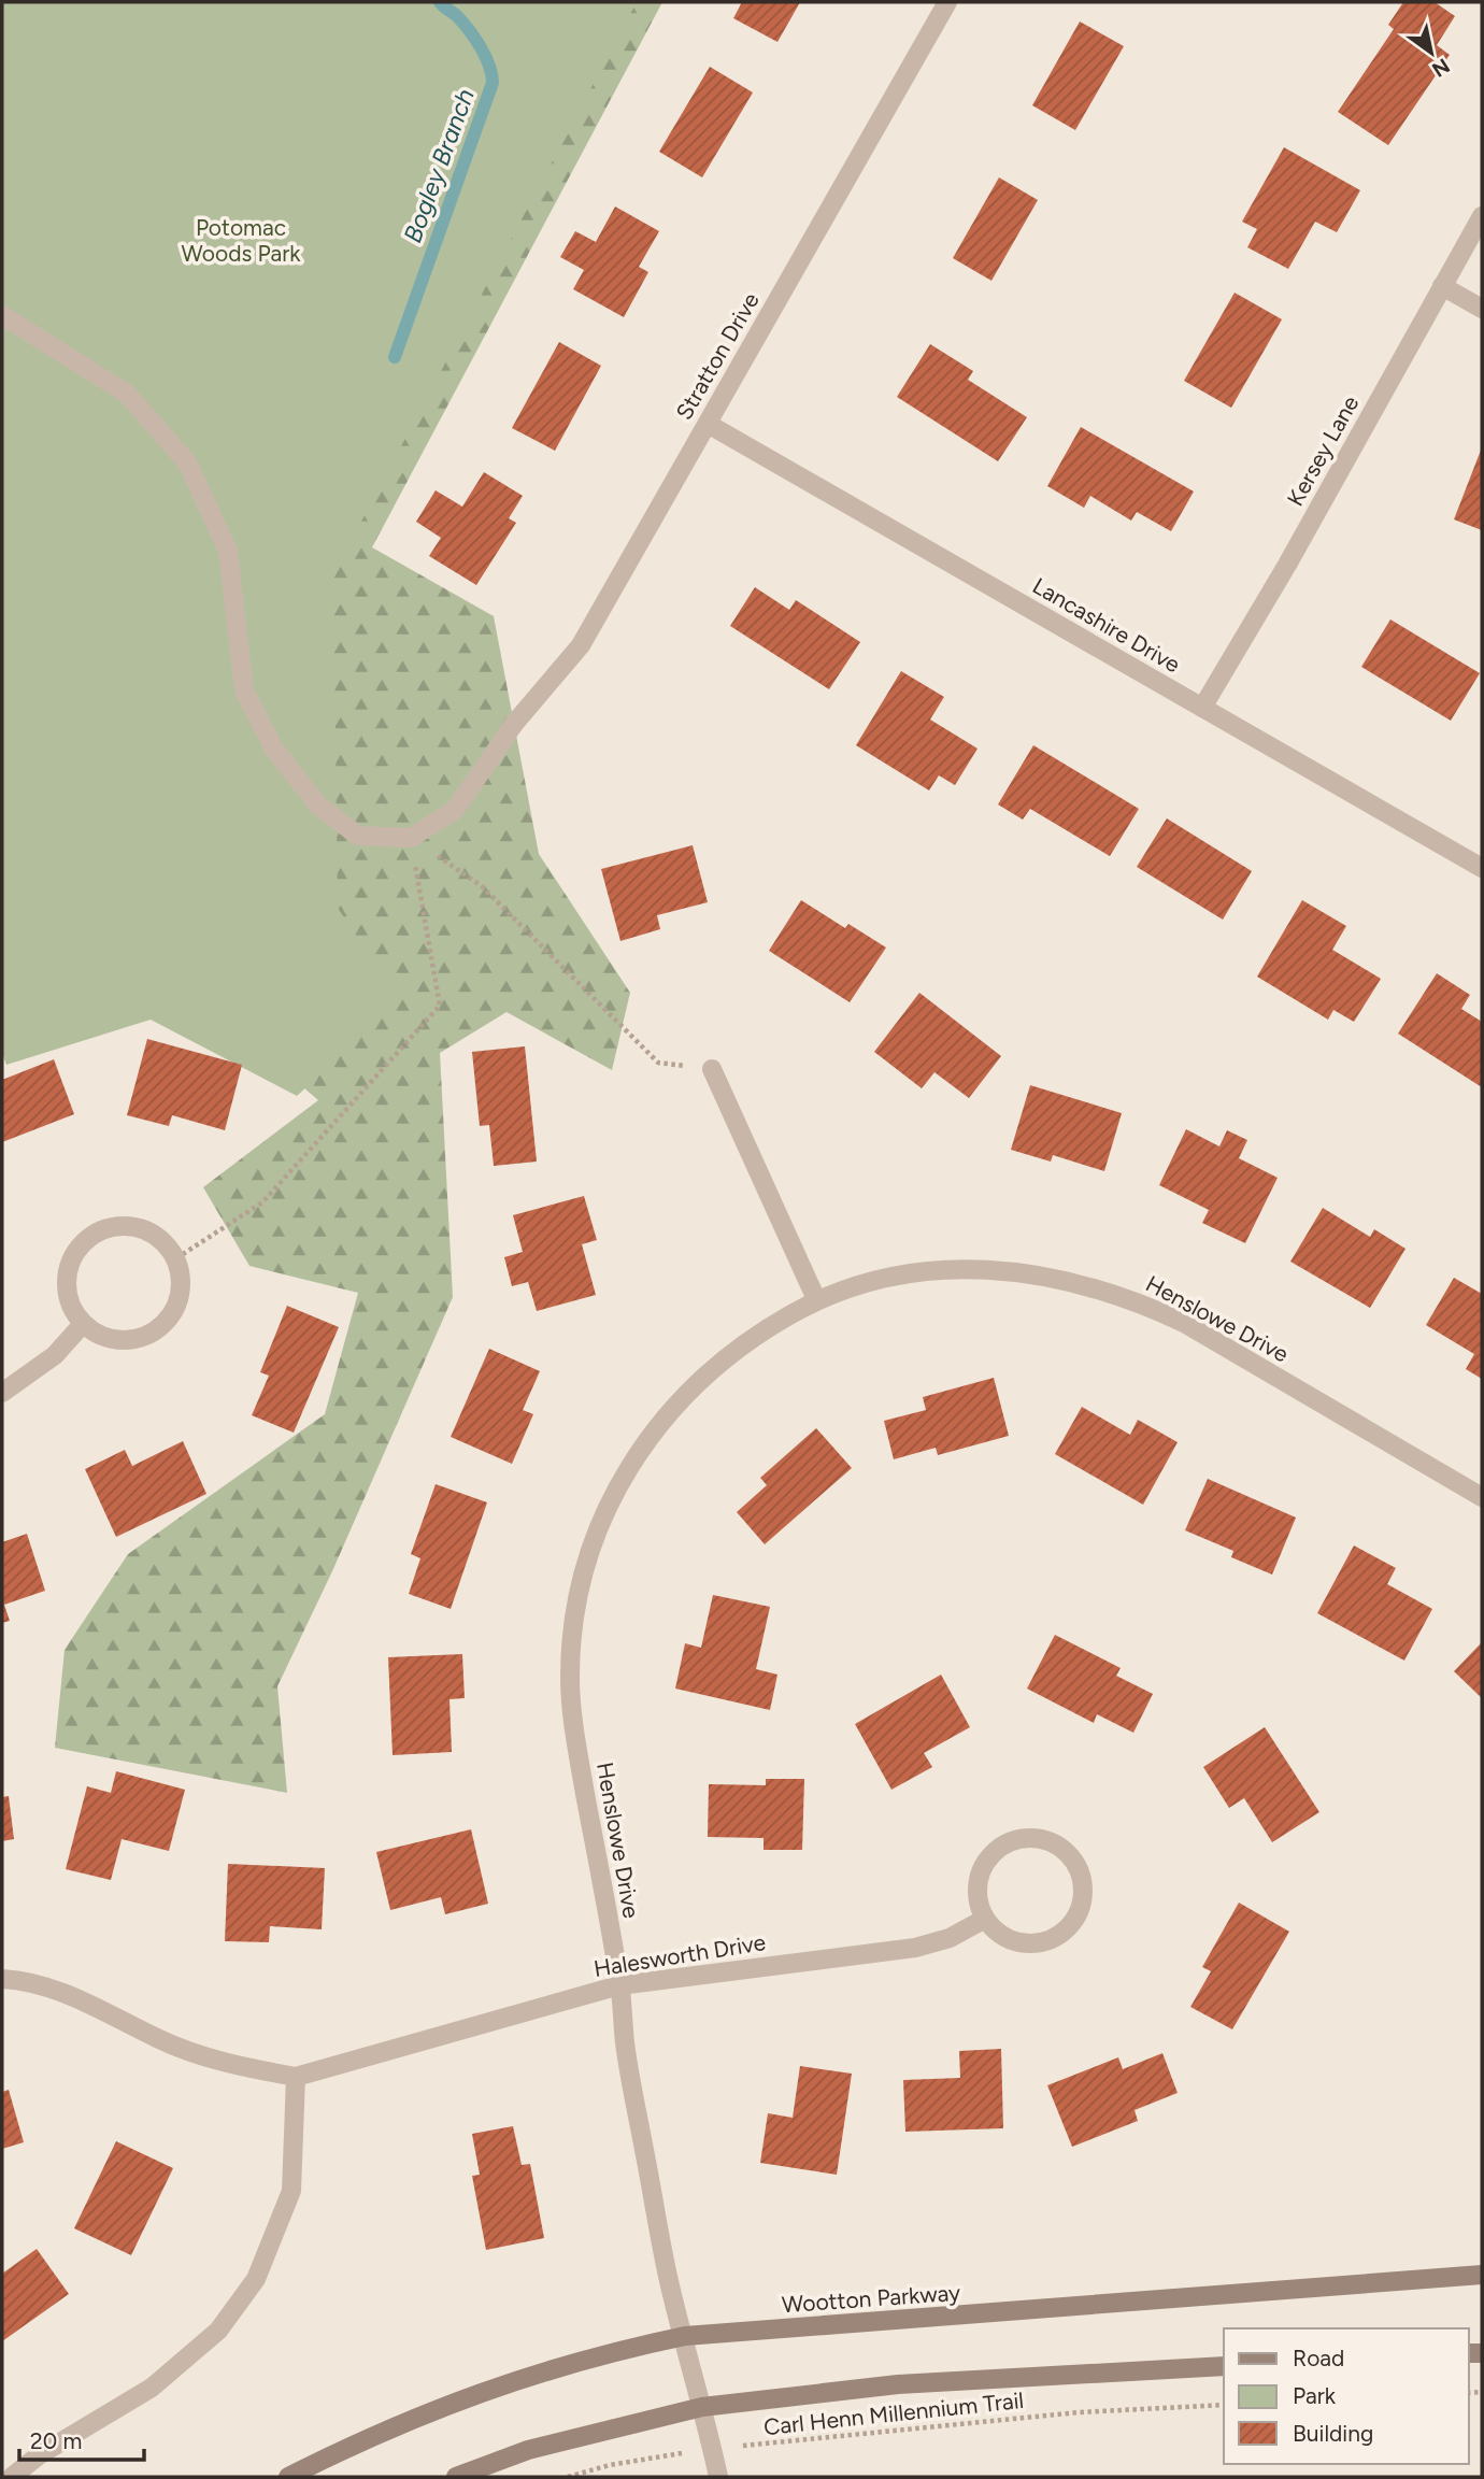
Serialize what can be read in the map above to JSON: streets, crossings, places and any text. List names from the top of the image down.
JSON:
{
  "streets": {
    "main road": ["Wootton Parkway"],
    "street": [
      "Stratton Drive",
      "Kersey Lane",
      "Lancashire Drive",
      "Henslowe Drive",
      "Halesworth Drive"
    ],
    "path": ["Carl Henn Millennium Trail"]
  },
  "crossings": [
    ["Stratton Drive", "Lancashire Drive"],
    ["Kersey Lane", "Lancashire Drive"],
    ["Henslowe Drive", "Halesworth Drive"],
    ["Henslowe Drive", "Wootton Parkway"],
    ["Henslowe Drive", "Carl Henn Millennium Trail"]
  ],
  "water": ["Bogley Branch"],
  "parks": ["Potomac Woods Park"],
  "legend": ["Road", "Park", "Building"],
  "scale_bar": "20 m",
  "north": "bottom right"
}
